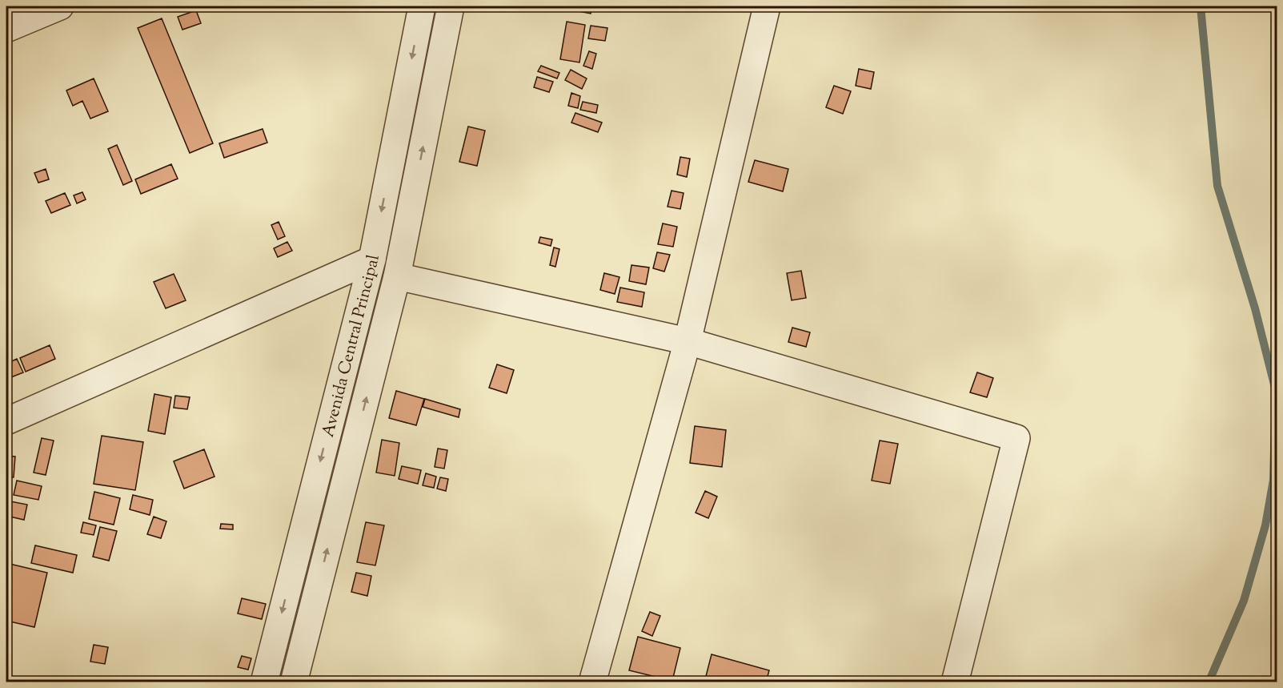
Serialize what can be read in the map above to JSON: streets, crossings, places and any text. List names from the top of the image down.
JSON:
{
  "streets": {
    "street": ["Avenida Central Principal"]
  }
}
